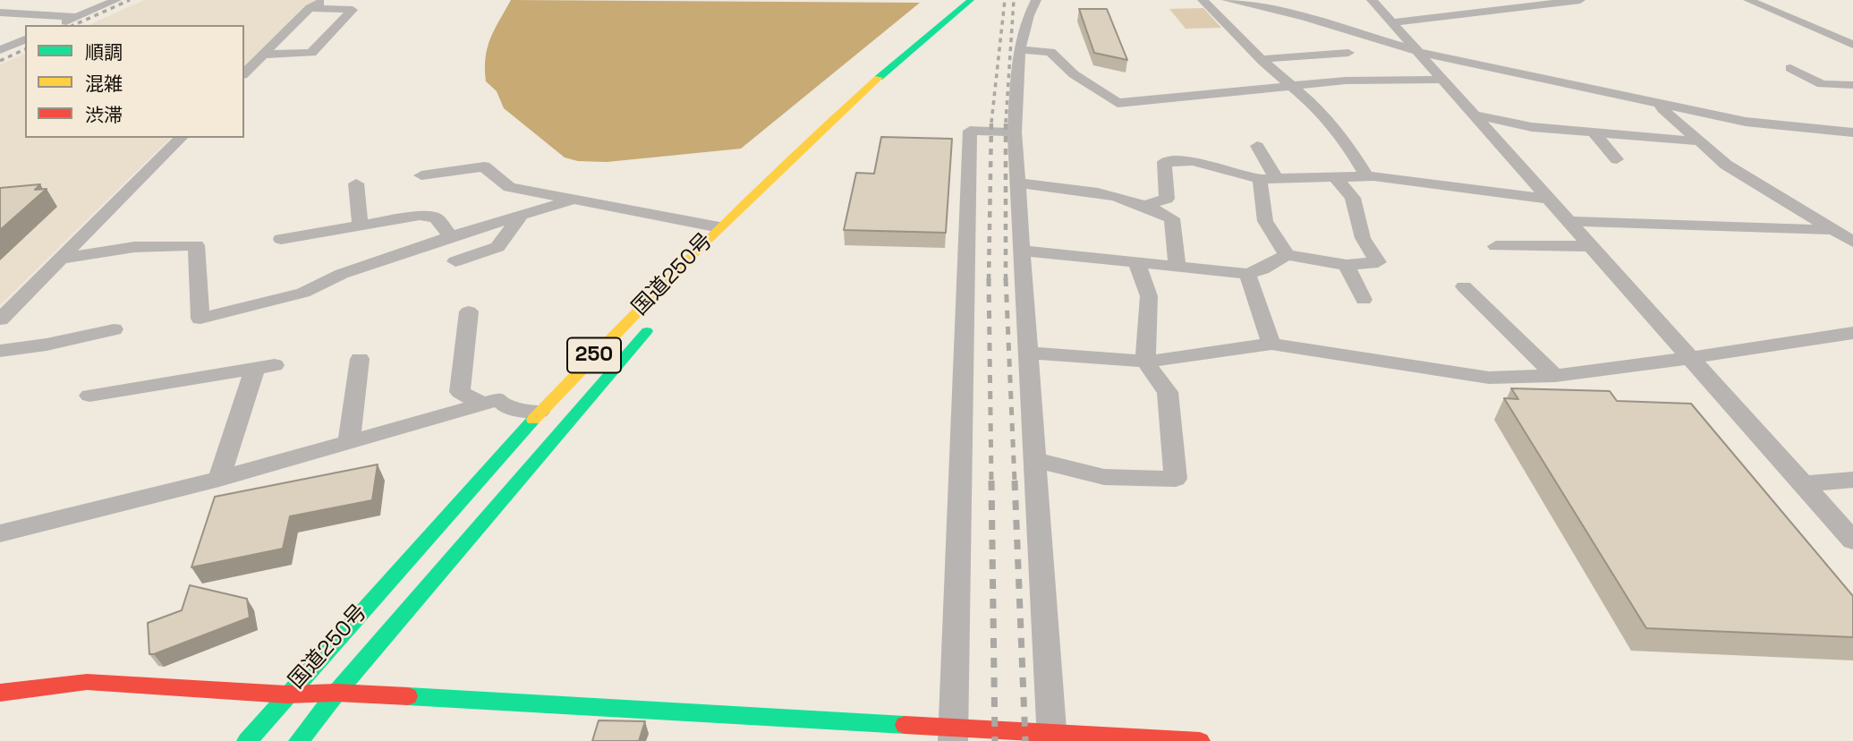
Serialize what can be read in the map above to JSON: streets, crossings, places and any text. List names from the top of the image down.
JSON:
{
  "streets": {
    "main road": ["国道250号", "250"]
  },
  "legend": ["順調", "混雑", "渋滞"]
}
